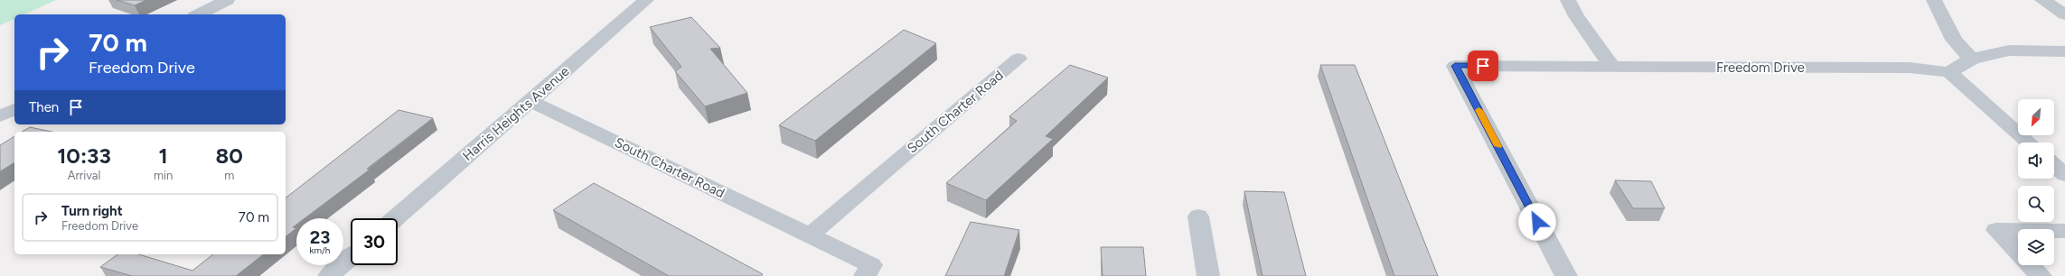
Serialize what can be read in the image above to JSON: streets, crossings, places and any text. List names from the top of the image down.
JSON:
{
  "streets": {
    "street": ["Freedom Drive", "South Charter Road", "Harris Heights Avenue"]
  },
  "crossings": [
    ["South Charter Road", "Harris Heights Avenue"]
  ],
  "north": "bottom left",
  "page": {
    "turn": ["70 m", "Freedom Drive"],
    "then": "Then",
    "eta": [
      "10:33",
      "Arrival",
      "1",
      "min",
      "80",
      "m"
    ],
    "list": [
      {
        "name": "Turn right",
        "note": "Freedom Drive",
        "value": "70 m"
      }
    ],
    "speed": "23 km/h",
    "limit": "30"
  }
}
